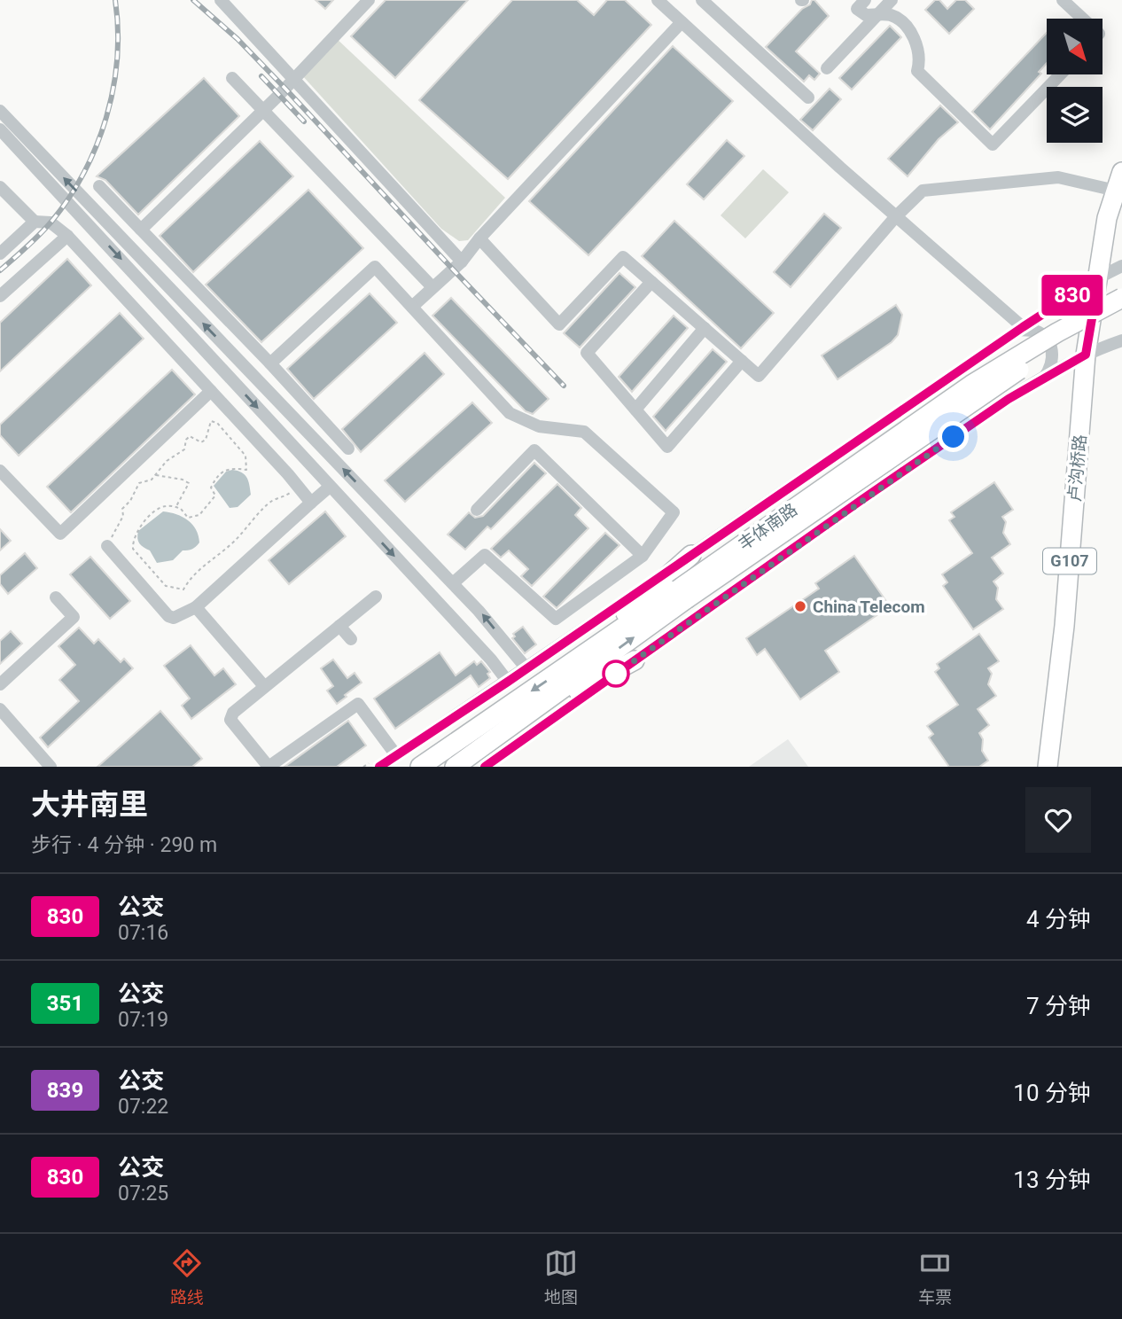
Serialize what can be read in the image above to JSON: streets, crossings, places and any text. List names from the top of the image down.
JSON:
{
  "streets": {
    "highway": ["卢沟桥路", "丰体南路", "G107"]
  },
  "crossings": [
    ["卢沟桥路", "丰体南路"]
  ],
  "places": ["China Telecom"],
  "lines": ["bus line 830"],
  "north": "bottom right",
  "page": {
    "on_map": "830",
    "heading": ["大井南里", "步行 · 4 分钟 · 290 m"],
    "list": [
      {
        "mark": "830",
        "name": "公交",
        "note": "07:16",
        "value": "4 分钟"
      },
      {
        "mark": "351",
        "name": "公交",
        "note": "07:19",
        "value": "7 分钟"
      },
      {
        "mark": "839",
        "name": "公交",
        "note": "07:22",
        "value": "10 分钟"
      },
      {
        "mark": "830",
        "name": "公交",
        "note": "07:25",
        "value": "13 分钟"
      }
    ],
    "tabs": ["路线", "地图", "车票"]
  }
}
